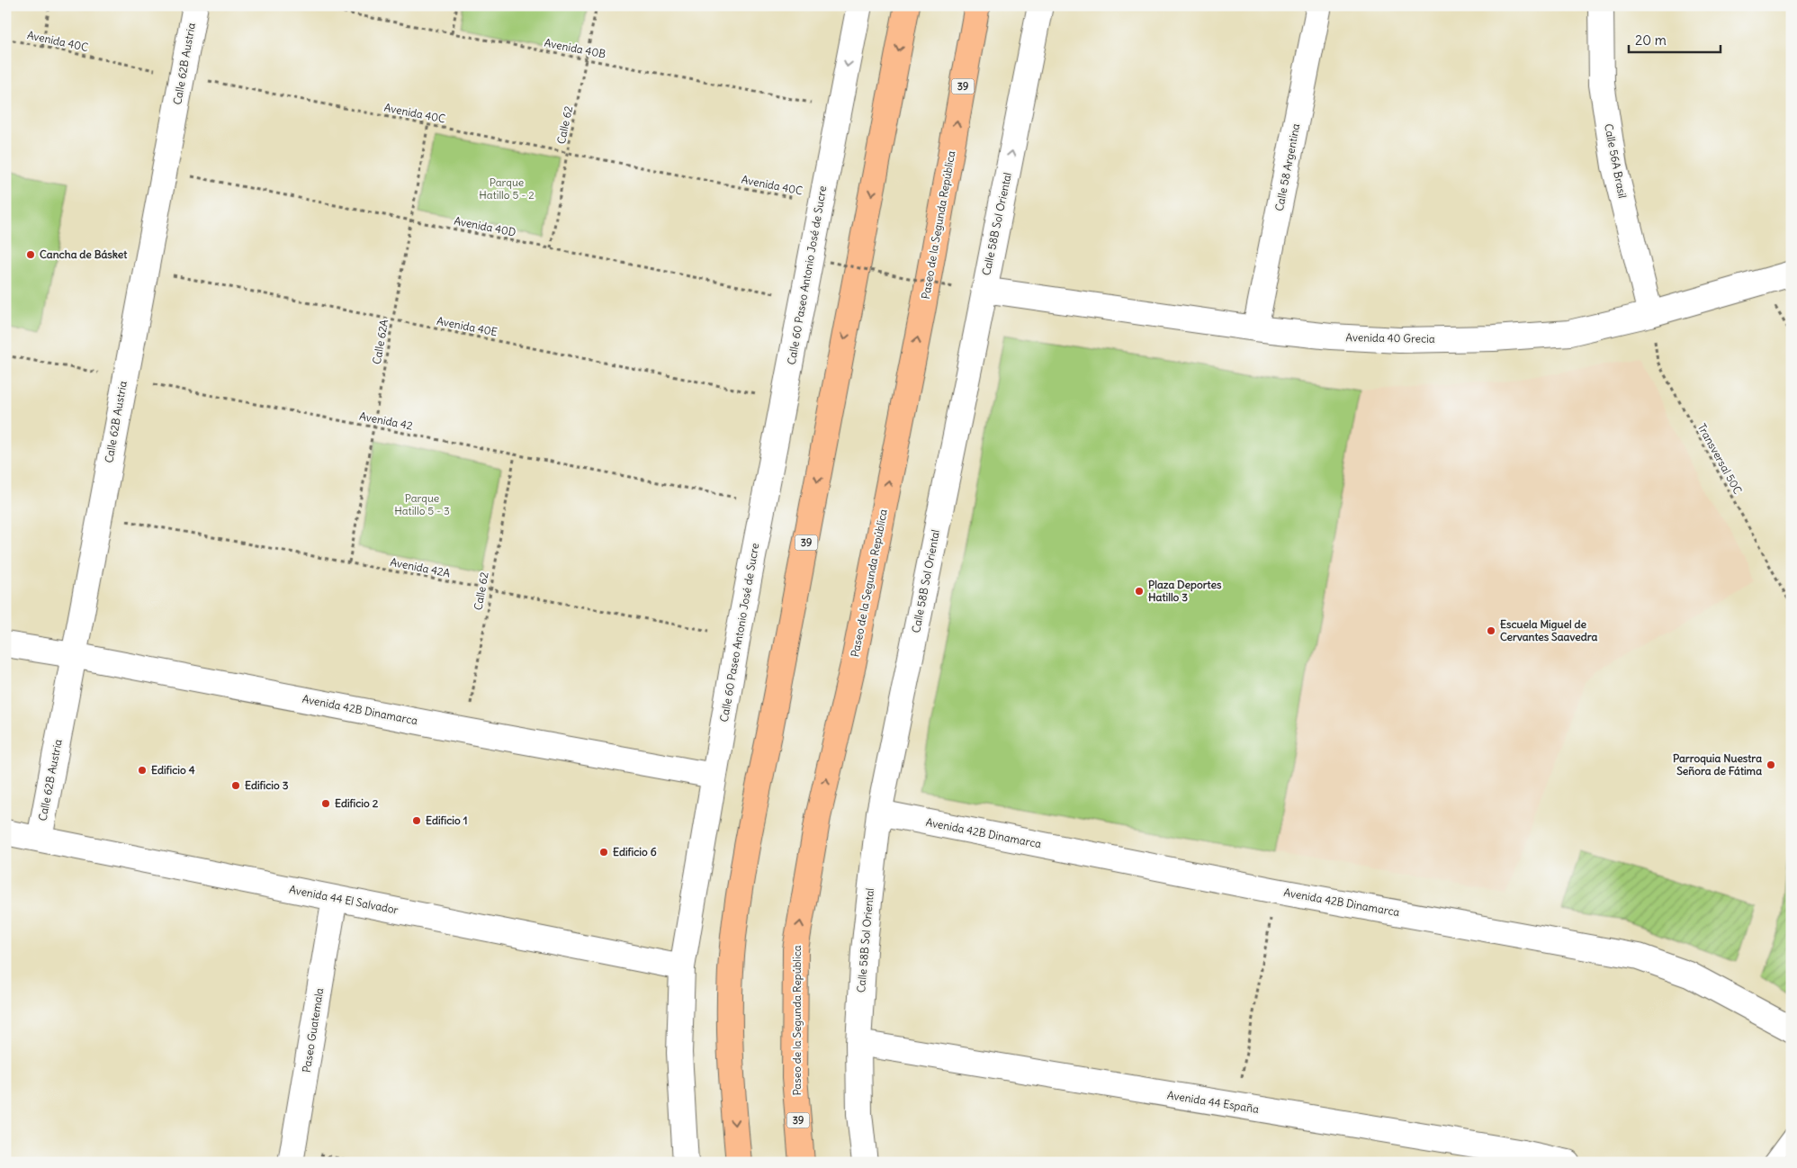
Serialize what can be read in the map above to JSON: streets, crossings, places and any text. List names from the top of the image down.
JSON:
{
  "streets": {
    "highway": ["39", "Paseo de la Segunda República"],
    "street": [
      "Calle 62B Austria",
      "Calle 56A Brasil",
      "Calle 58 Argentina",
      "Calle 58B Sol Oriental",
      "Calle 60 Paseo Antonio José de Sucre",
      "Avenida 40 Grecia",
      "Avenida 42B Dinamarca",
      "Avenida 44 El Salvador",
      "Paseo Guatemala",
      "Avenida 44 España"
    ],
    "path": [
      "Avenida 40C",
      "Avenida 40B",
      "Calle 62",
      "Avenida 40D",
      "Avenida 40E",
      "Calle 62A",
      "Avenida 42",
      "Transversal 50C",
      "Avenida 42A"
    ]
  },
  "crossings": [
    ["Avenida 40C", "Calle 62B Austria"],
    ["Avenida 40C", "Calle 62"],
    ["Avenida 40C", "Calle 60 Paseo Antonio José de Sucre"],
    ["Avenida 40C", "Calle 62A"],
    ["Avenida 40B", "Calle 62"],
    ["Avenida 40B", "Calle 60 Paseo Antonio José de Sucre"],
    ["Calle 62B Austria", "Avenida 40D"],
    ["Calle 62B Austria", "Avenida 40E"],
    ["Calle 62B Austria", "Avenida 42"],
    ["Calle 62B Austria", "Avenida 42A"],
    ["Calle 62B Austria", "Avenida 42B Dinamarca"],
    ["Calle 62B Austria", "Avenida 44 El Salvador"],
    ["Calle 62", "Avenida 40D"],
    ["Calle 62", "Avenida 42"],
    ["Calle 62", "Avenida 42A"],
    ["Calle 62", "Avenida 42B Dinamarca"],
    ["Calle 56A Brasil", "Avenida 40 Grecia"],
    ["Calle 56A Brasil", "Transversal 50C"],
    ["Calle 58 Argentina", "Avenida 40 Grecia"],
    ["Calle 58B Sol Oriental", "Avenida 40 Grecia"],
    ["Calle 58B Sol Oriental", "Avenida 42B Dinamarca"],
    ["Calle 58B Sol Oriental", "Avenida 44 España"],
    ["Avenida 40D", "Calle 60 Paseo Antonio José de Sucre"],
    ["Avenida 40D", "Calle 62A"],
    ["Calle 60 Paseo Antonio José de Sucre", "Avenida 40E"],
    ["Calle 60 Paseo Antonio José de Sucre", "Avenida 42"],
    ["Calle 60 Paseo Antonio José de Sucre", "Avenida 42A"],
    ["Calle 60 Paseo Antonio José de Sucre", "Avenida 42B Dinamarca"],
    ["Calle 60 Paseo Antonio José de Sucre", "Avenida 44 El Salvador"],
    ["Avenida 40E", "Calle 62A"],
    ["Avenida 40 Grecia", "Transversal 50C"],
    ["Calle 62A", "Avenida 42"],
    ["Calle 62A", "Avenida 42A"],
    ["Avenida 44 El Salvador", "Paseo Guatemala"]
  ],
  "parks": ["Parque Hatillo 5 - 2", "Parque Hatillo 5 - 3"],
  "places": [
    "Cancha de Básket",
    "Plaza Deportes Hatillo 3",
    "Escuela Miguel de Cervantes Saavedra",
    "Parroquia Nuestra Señora de Fátima",
    "Edificio 4",
    "Edificio 3",
    "Edificio 2",
    "Edificio 1",
    "Edificio 6"
  ],
  "scale_bar": "20 m"
}
